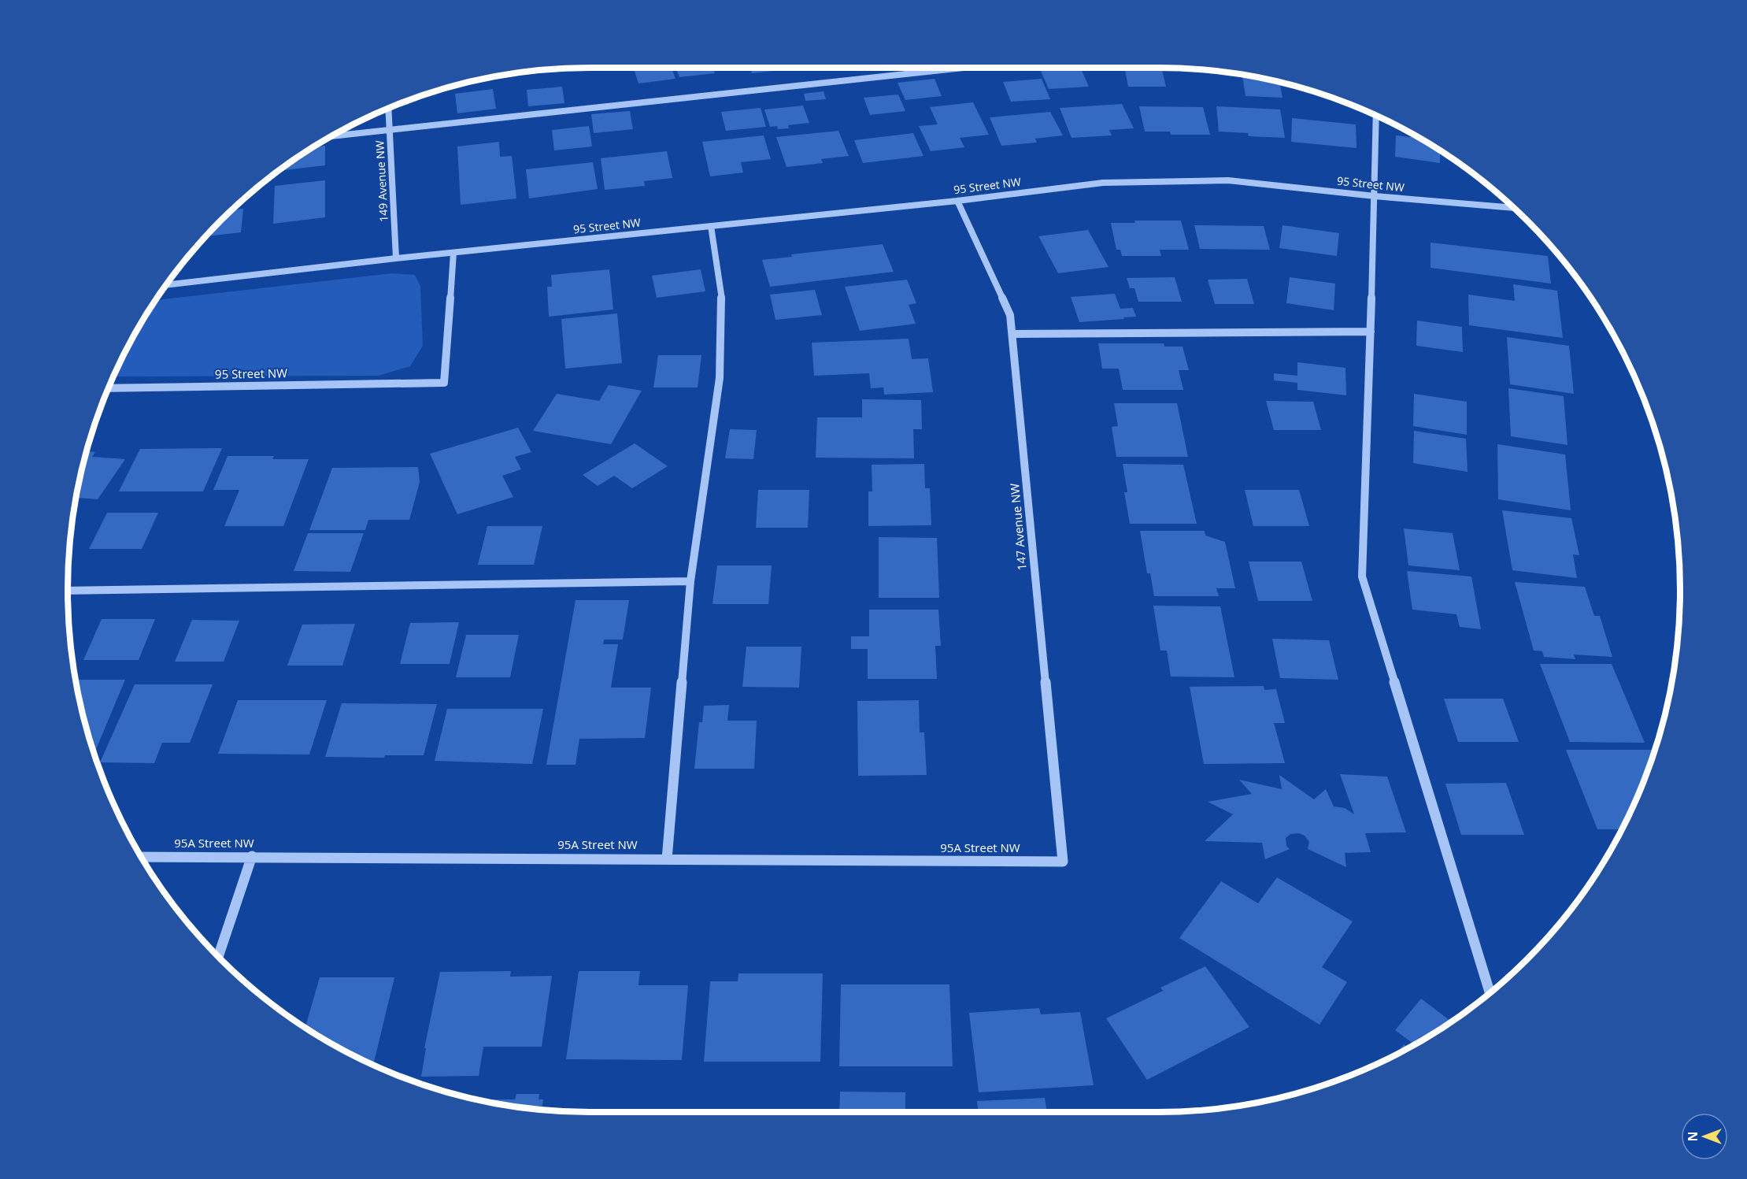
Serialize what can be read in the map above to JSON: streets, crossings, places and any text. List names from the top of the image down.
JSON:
{
  "streets": {
    "street": [
      "149 Avenue NW",
      "95 Street NW",
      "147 Avenue NW",
      "95A Street NW"
    ]
  },
  "crossings": [
    ["149 Avenue NW", "95 Street NW"],
    ["95 Street NW", "147 Avenue NW"],
    ["147 Avenue NW", "95A Street NW"]
  ],
  "north": "left"
}
